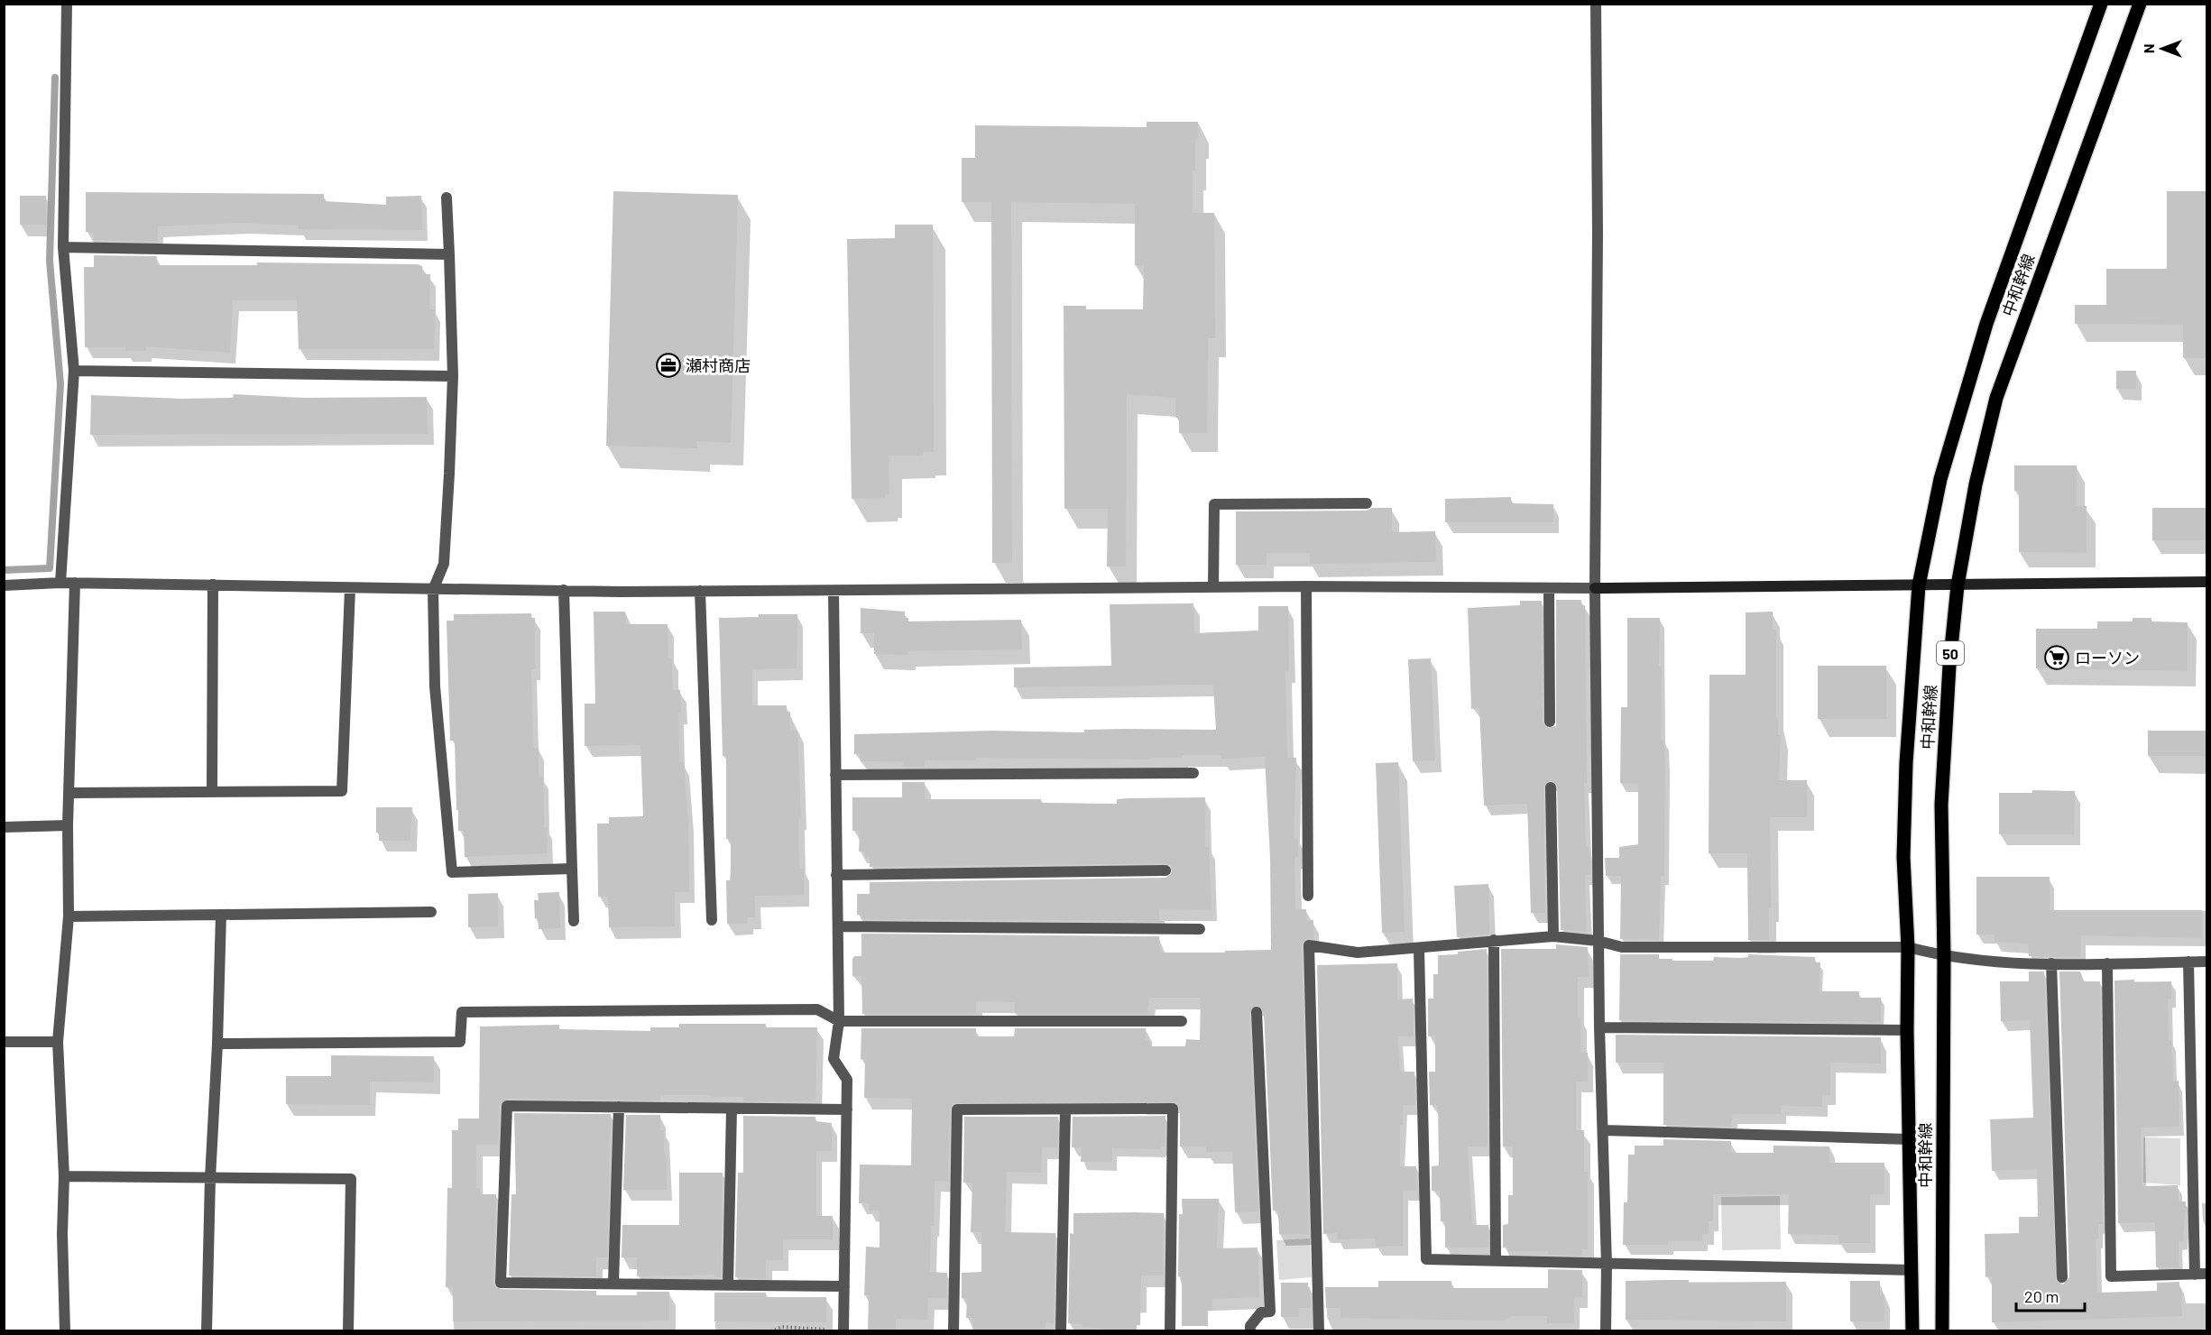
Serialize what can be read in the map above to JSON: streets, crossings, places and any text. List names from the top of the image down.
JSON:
{
  "streets": {
    "main road": ["中和幹線", "50"]
  },
  "places": {
    "office": ["瀬村商店"],
    "supermarket": ["ローソン"]
  },
  "scale_bar": "20 m",
  "north": "left"
}
